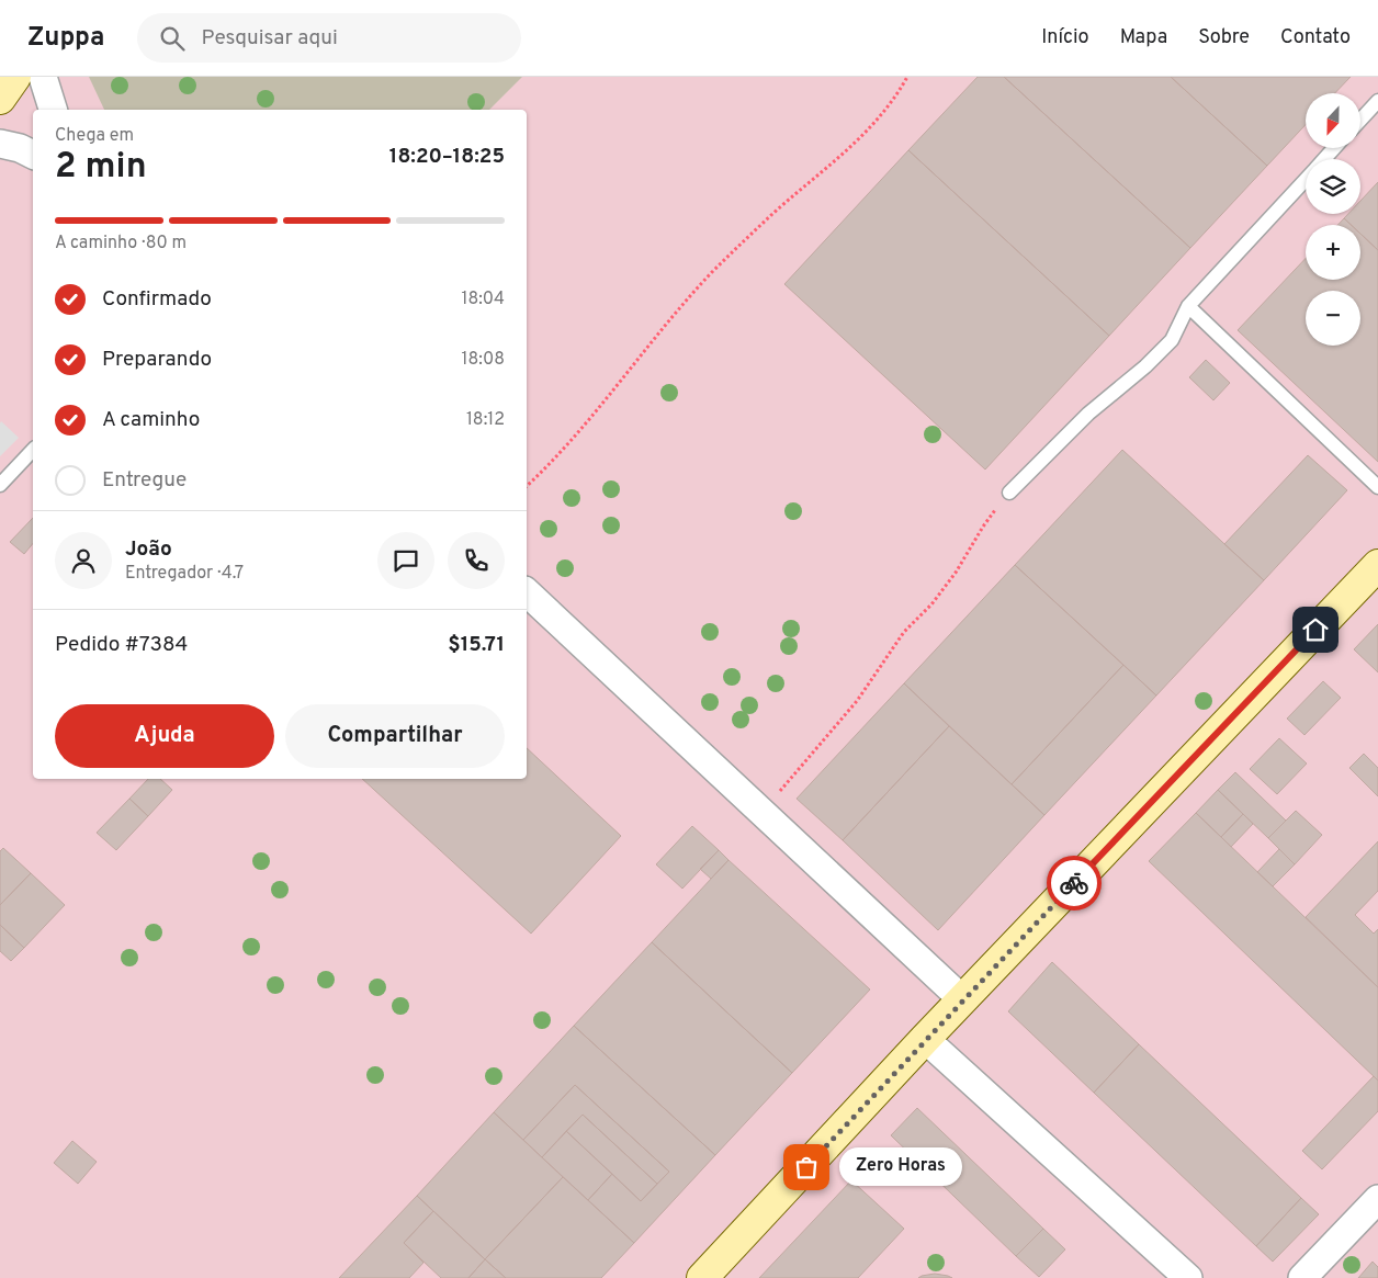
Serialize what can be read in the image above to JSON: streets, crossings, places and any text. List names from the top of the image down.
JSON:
{
  "places": ["Zero Horas"],
  "north": "bottom",
  "page": {
    "header": "Zuppa",
    "search": "Pesquisar aqui",
    "nav": [
      "Início",
      "Mapa",
      "Sobre",
      "Contato"
    ],
    "map_buttons": ["+", "−"],
    "heading": ["2 min", "Chega em", "18:20–18:25"],
    "panel": [
      "João",
      "Entregador · 4.7",
      "Pedido #7384",
      "$15.71"
    ],
    "bar": "A caminho · 80 m",
    "list": [
      ["Confirmado", "18:04"],
      ["Preparando", "18:08"],
      ["A caminho", "18:12"],
      "Entregue"
    ],
    "buttons": ["Ajuda", "Compartilhar"],
    "bubble": "Zero Horas"
  }
}
